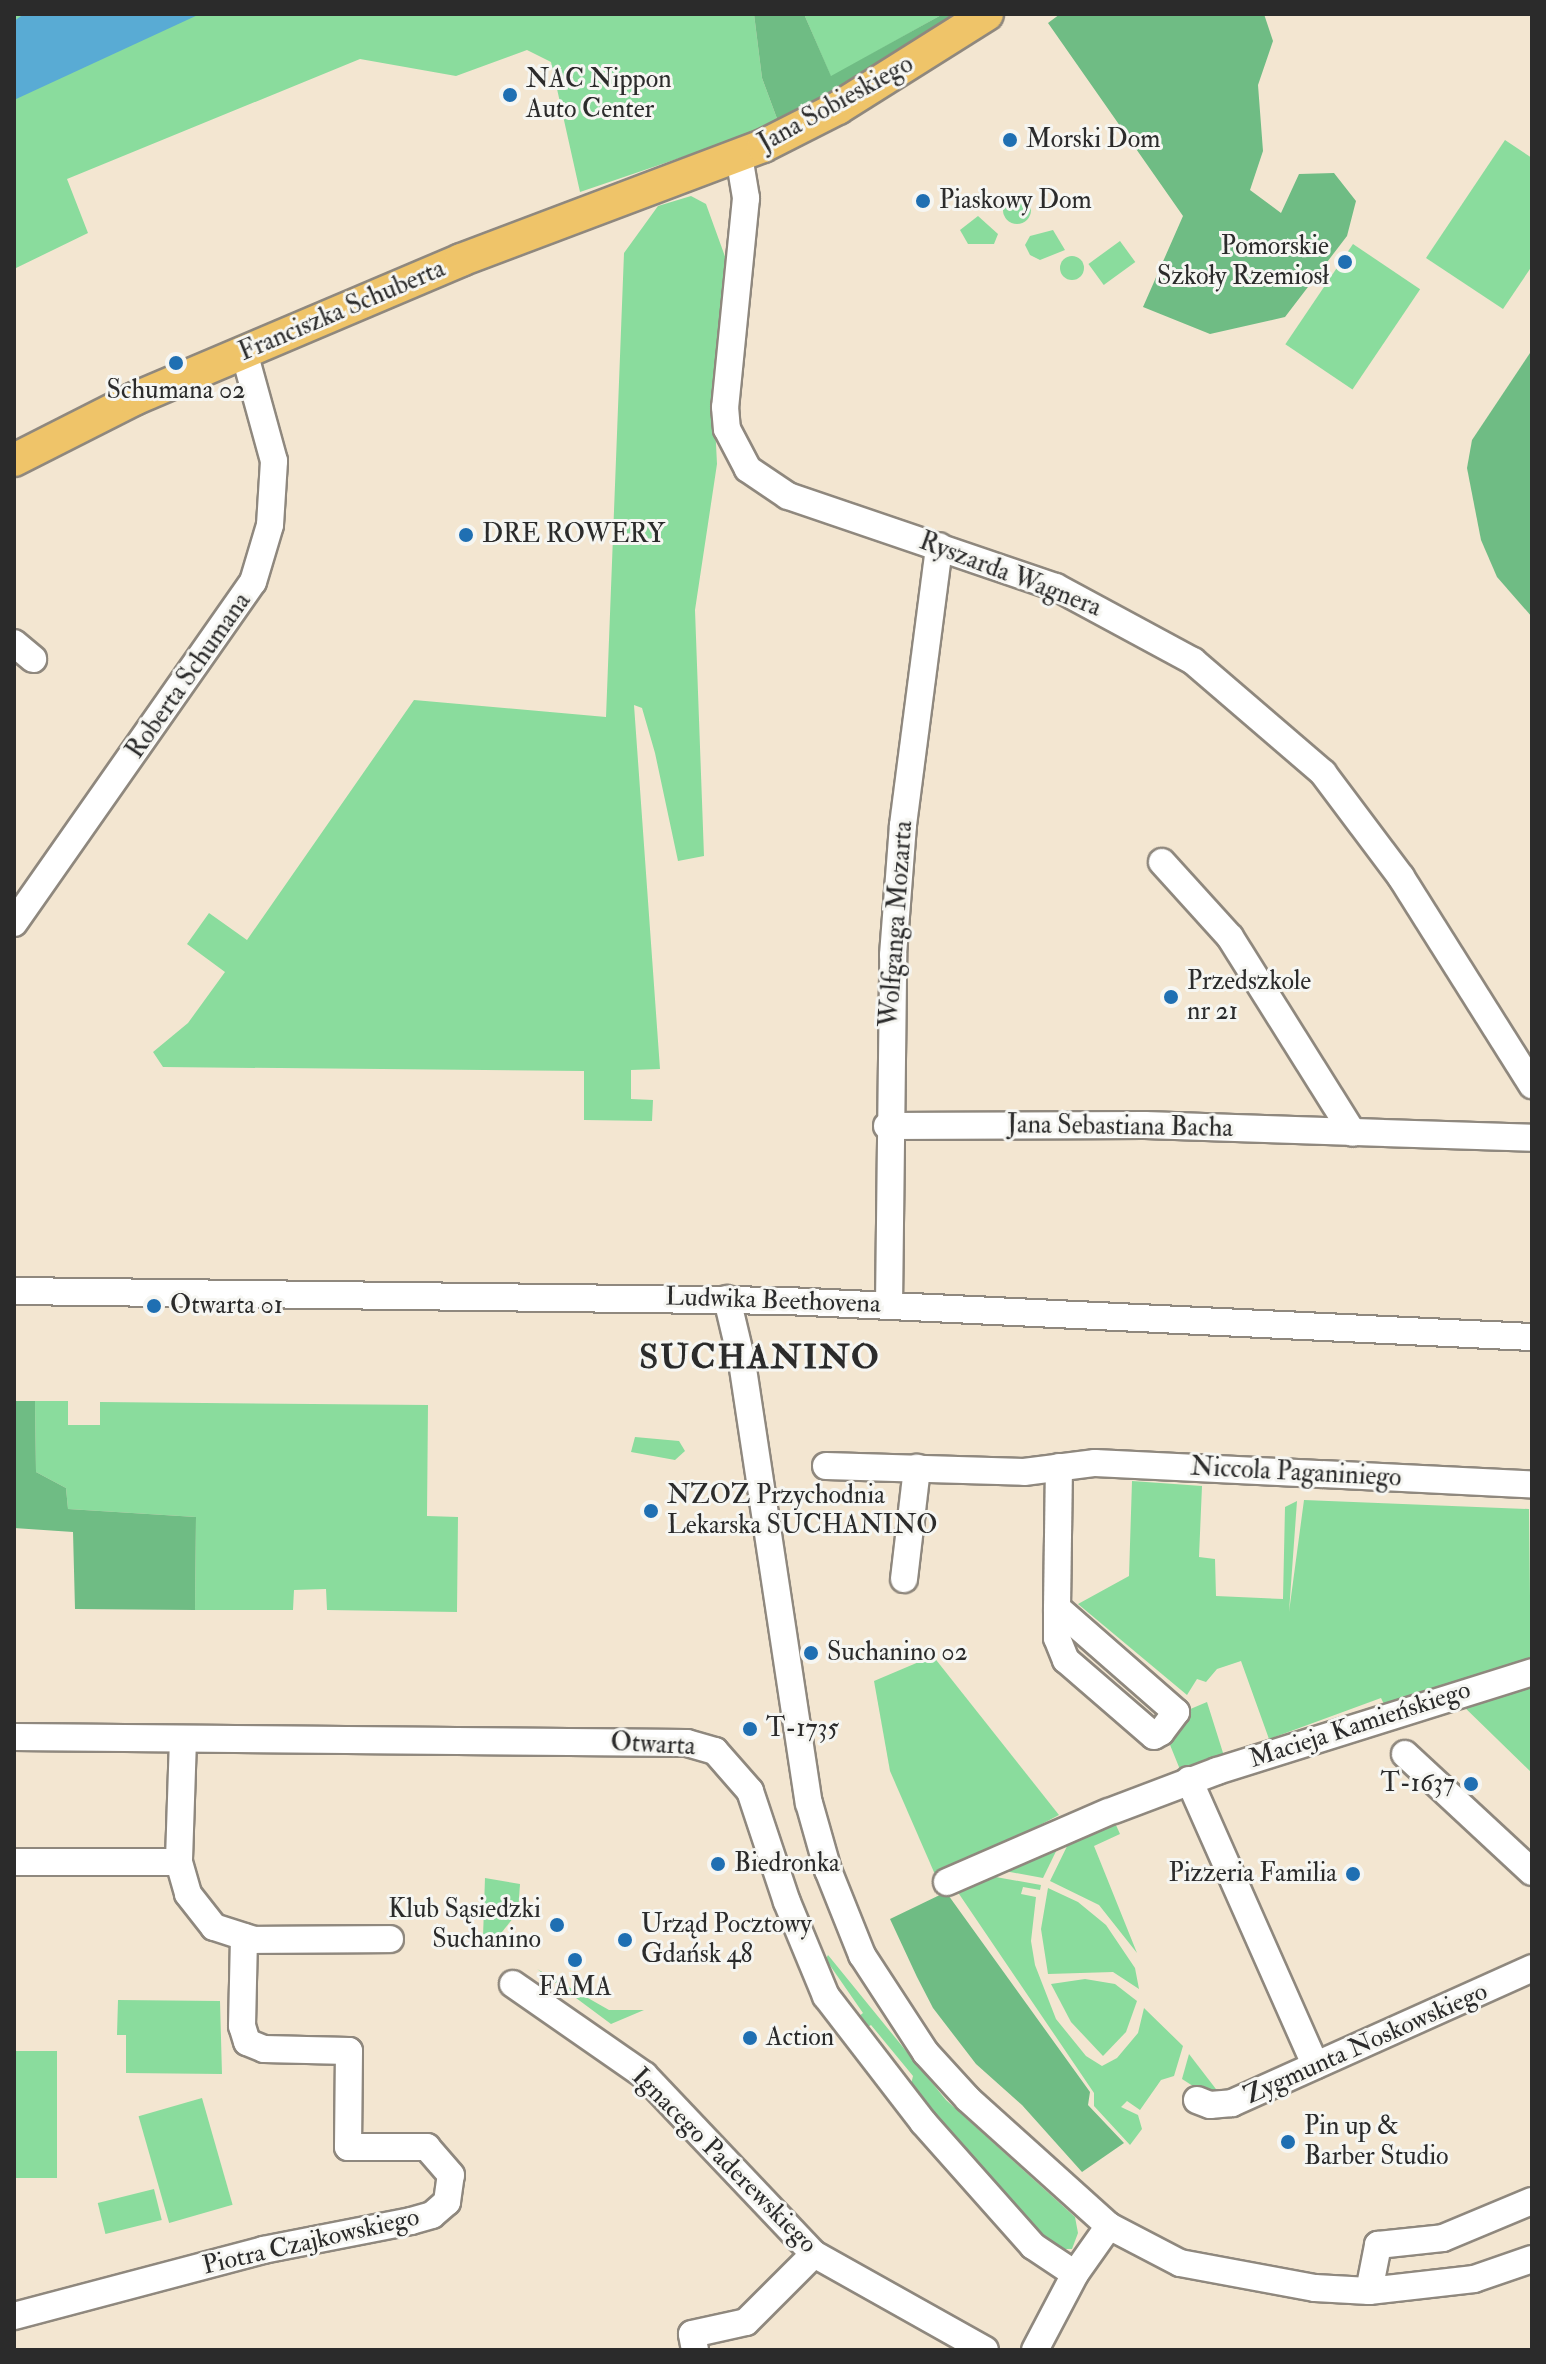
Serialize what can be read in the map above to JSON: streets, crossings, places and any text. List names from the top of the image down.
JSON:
{
  "streets": {
    "main road": ["Jana Sobieskiego", "Franciszka Schuberta"],
    "street": [
      "Ryszarda Wagnera",
      "Roberta Schumana",
      "Wolfganga Mozarta",
      "Jana Sebastiana Bacha",
      "Ludwika Beethovena",
      "Niccola Paganiniego",
      "Macieja Kamieńskiego",
      "Otwarta",
      "Zygmunta Noskowskiego",
      "Ignacego Paderewskiego",
      "Piotra Czajkowskiego"
    ]
  },
  "crossings": [
    ["Jana Sobieskiego", "Franciszka Schuberta"],
    ["Jana Sobieskiego", "Ryszarda Wagnera"],
    ["Franciszka Schuberta", "Roberta Schumana"],
    ["Ryszarda Wagnera", "Wolfganga Mozarta"],
    ["Wolfganga Mozarta", "Jana Sebastiana Bacha"],
    ["Wolfganga Mozarta", "Ludwika Beethovena"]
  ],
  "districts": ["SUCHANINO"],
  "places": [
    "NAC Nippon Auto Center",
    "Morski Dom",
    "Piaskowy Dom",
    "Pomorskie Szkoły Rzemiosł",
    "Schumana 02",
    "DRE ROWERY",
    "Przedszkole nr 21",
    "Otwarta 01",
    "NZOZ Przychodnia Lekarska SUCHANINO",
    "Suchanino 02",
    "T-1735",
    "T-1637",
    "Biedronka",
    "Pizzeria Familia",
    "Klub Sąsiedzki Suchanino",
    "Urząd Pocztowy Gdańsk 48",
    "FAMA",
    "Action",
    "Pin up & Barber Studio"
  ]
}
